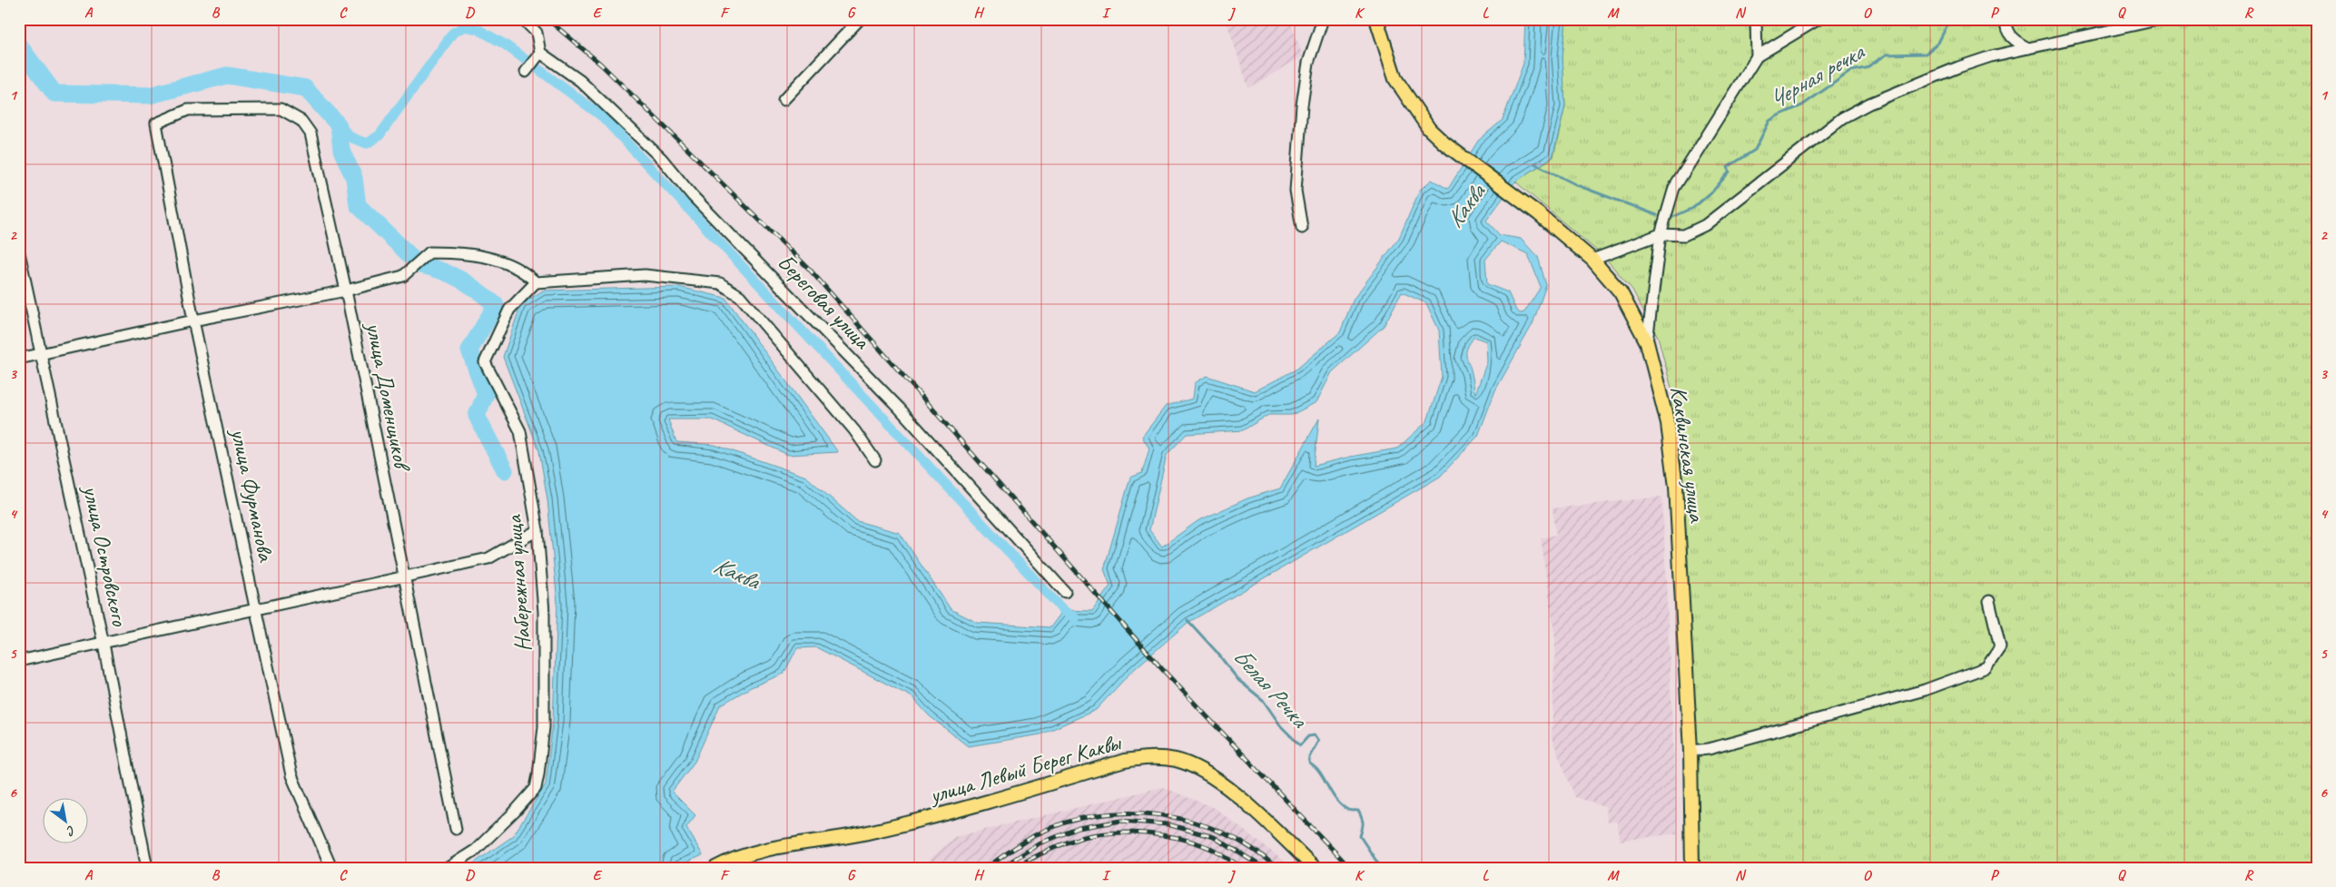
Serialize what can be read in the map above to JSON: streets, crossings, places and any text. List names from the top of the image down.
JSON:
{
  "streets": {
    "main road": ["Каквинская улица", "улица Левый Берег Каквы"],
    "street": [
      "Береговая улица",
      "улица Доменщиков",
      "улица Фурманова",
      "улица Островского",
      "Набережная улица"
    ]
  },
  "crossings": [
    ["улица Доменщиков", "улица Фурманова"]
  ],
  "water": ["Черная речка", "Каква", "Белая Речка"],
  "north": "bottom right",
  "grid": {
    "columns": [
      "A",
      "B",
      "C",
      "D",
      "E",
      "F",
      "G",
      "H",
      "I",
      "J",
      "K",
      "L",
      "M",
      "N",
      "O",
      "P",
      "Q",
      "R"
    ],
    "rows": [
      "1",
      "2",
      "3",
      "4",
      "5",
      "6"
    ]
  }
}
